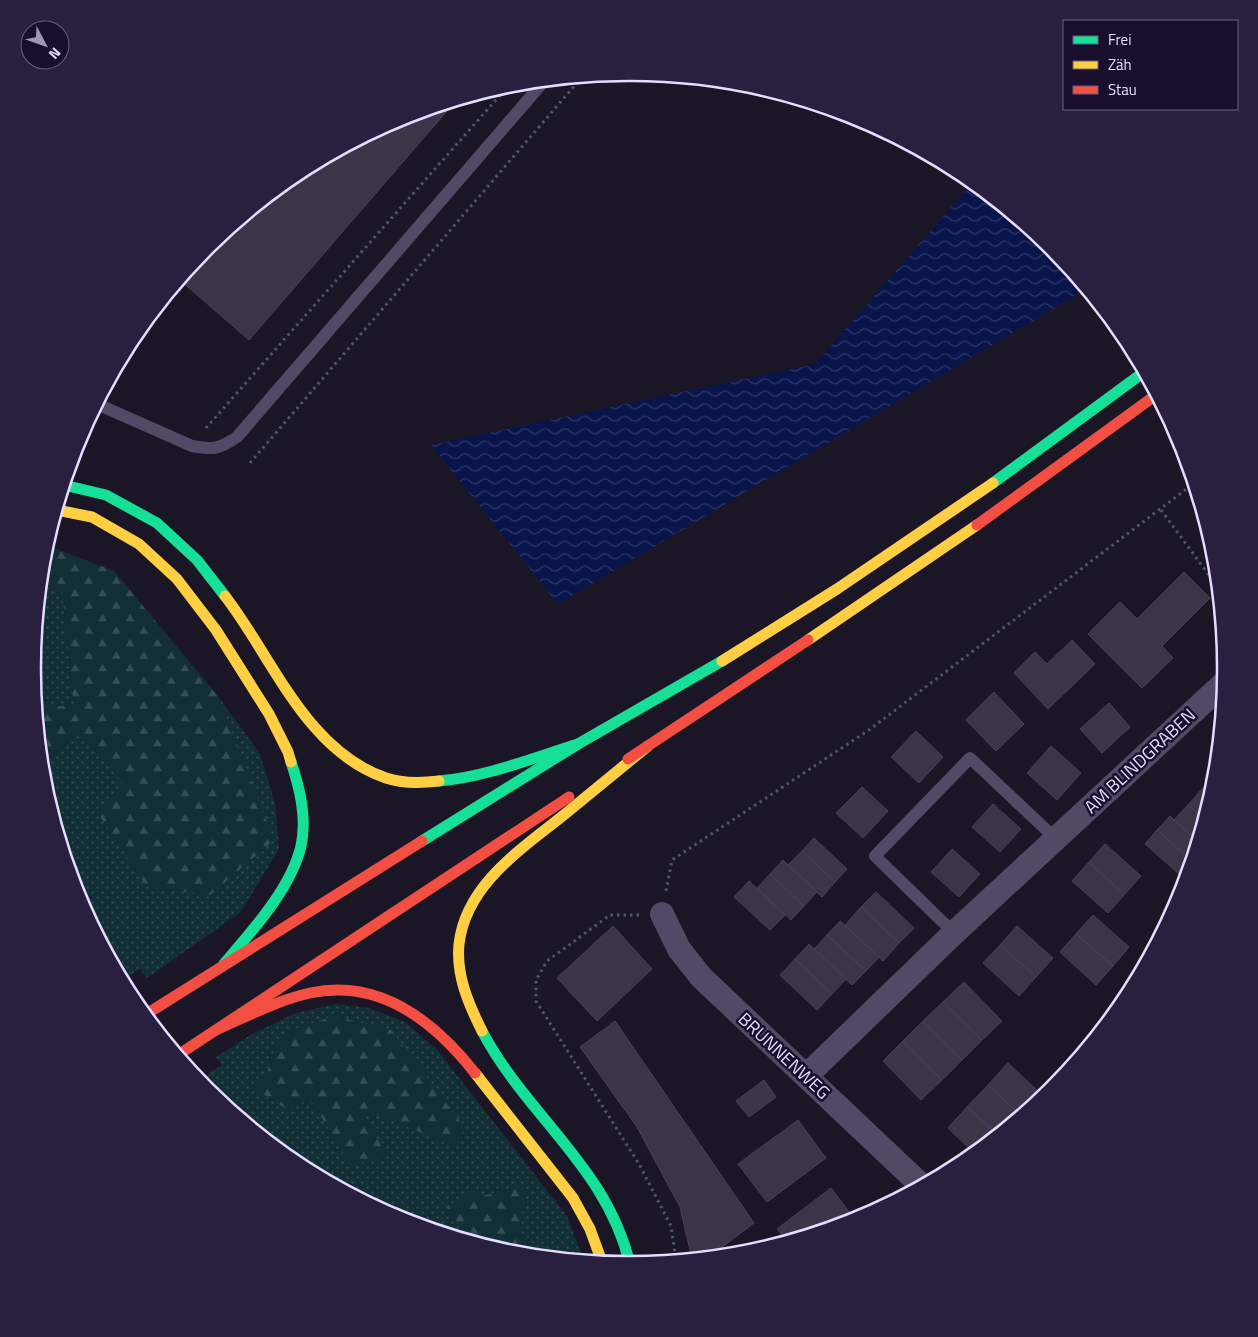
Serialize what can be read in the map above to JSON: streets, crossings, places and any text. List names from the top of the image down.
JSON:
{
  "streets": {
    "street": ["AM BLINDGRABEN", "BRUNNENWEG"]
  },
  "crossings": [
    ["AM BLINDGRABEN", "BRUNNENWEG"]
  ],
  "legend": ["Frei", "Zäh", "Stau"],
  "north": "bottom right"
}
